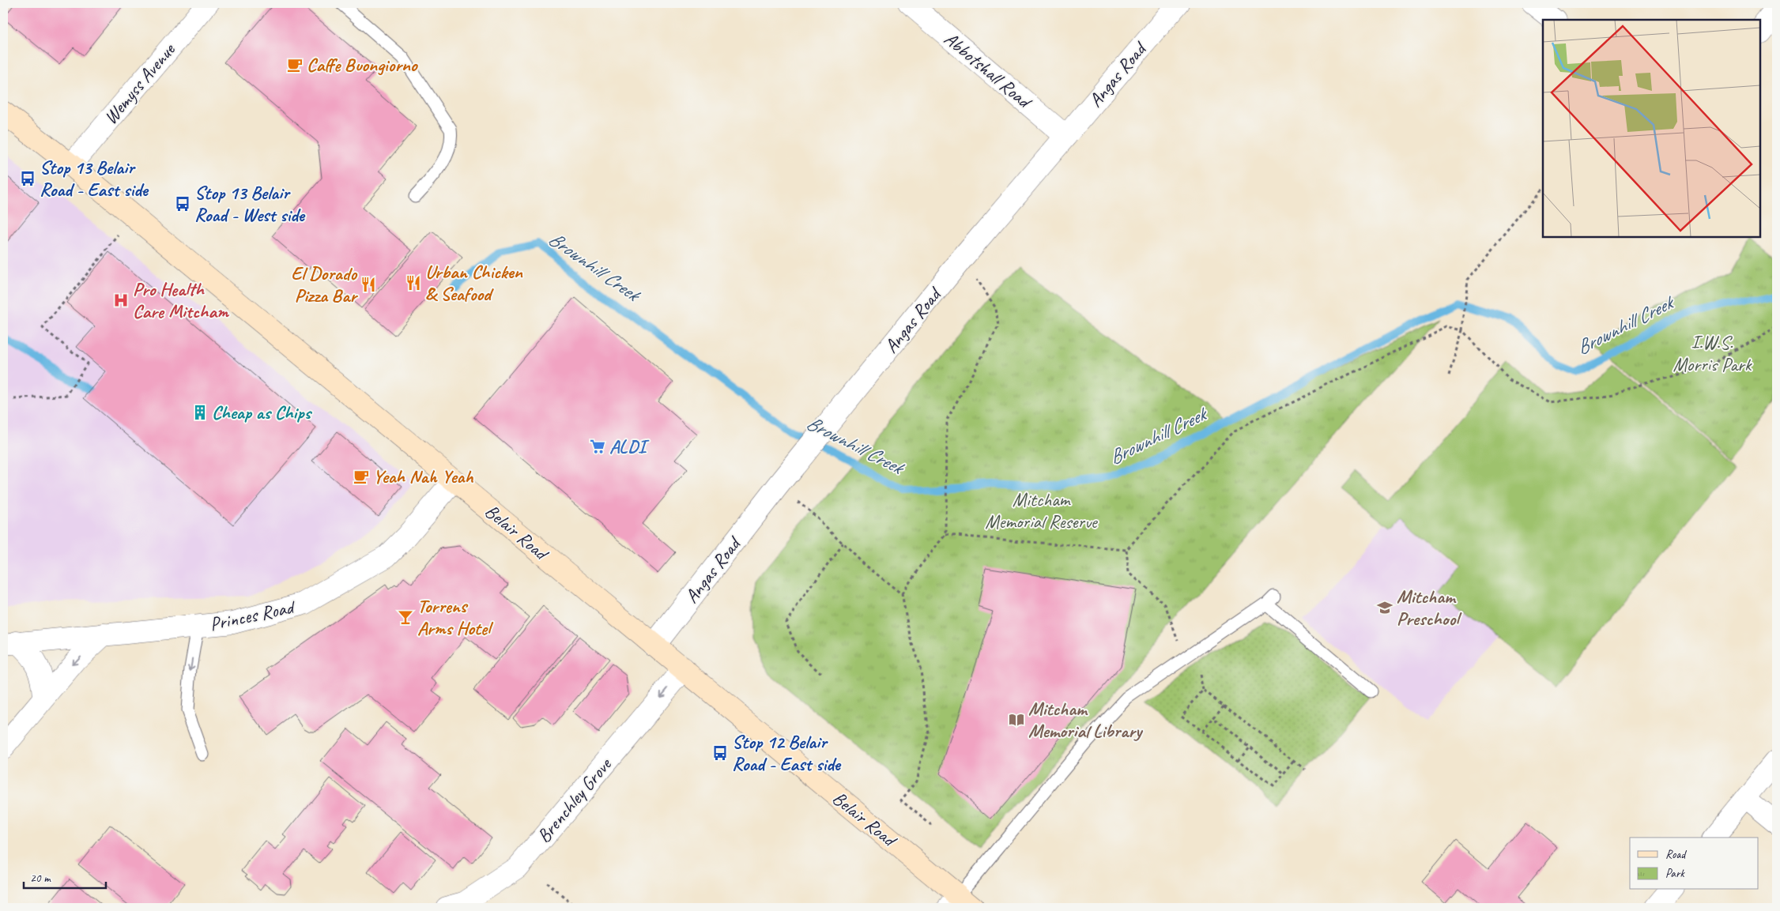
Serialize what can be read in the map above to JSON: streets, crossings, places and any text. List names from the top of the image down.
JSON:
{
  "streets": {
    "main road": ["Belair Road"],
    "street": [
      "Abbotshall Road",
      "Angas Road",
      "Wemyss Avenue",
      "Princes Road",
      "Brenchley Grove"
    ]
  },
  "crossings": [
    ["Abbotshall Road", "Angas Road"],
    ["Angas Road", "Belair Road"],
    ["Wemyss Avenue", "Belair Road"],
    ["Belair Road", "Princes Road"],
    ["Belair Road", "Brenchley Grove"]
  ],
  "one_way": ["Brenchley Grove"],
  "water": ["Brownhill Creek"],
  "parks": ["I.W.S. Morris Park", "Mitcham Memorial Reserve"],
  "places": {
    "cafe": ["Caffe Buongiorno", "Yeah Nah Yeah"],
    "bus stop": ["Stop 13 Belair Road - East side", "Stop 13 Belair Road - West side", "Stop 12 Belair Road - East side"],
    "restaurant": ["Urban Chicken & Seafood", "El Dorado Pizza Bar"],
    "hospital": ["Pro Health Care Mitcham"],
    "building": ["Cheap as Chips"],
    "supermarket": ["ALDI"],
    "school or university": ["Mitcham Preschool"],
    "bar": ["Torrens Arms Hotel"],
    "library": ["Mitcham Memorial Library"]
  },
  "legend": ["Road", "Park"],
  "scale_bar": "20 m"
}
